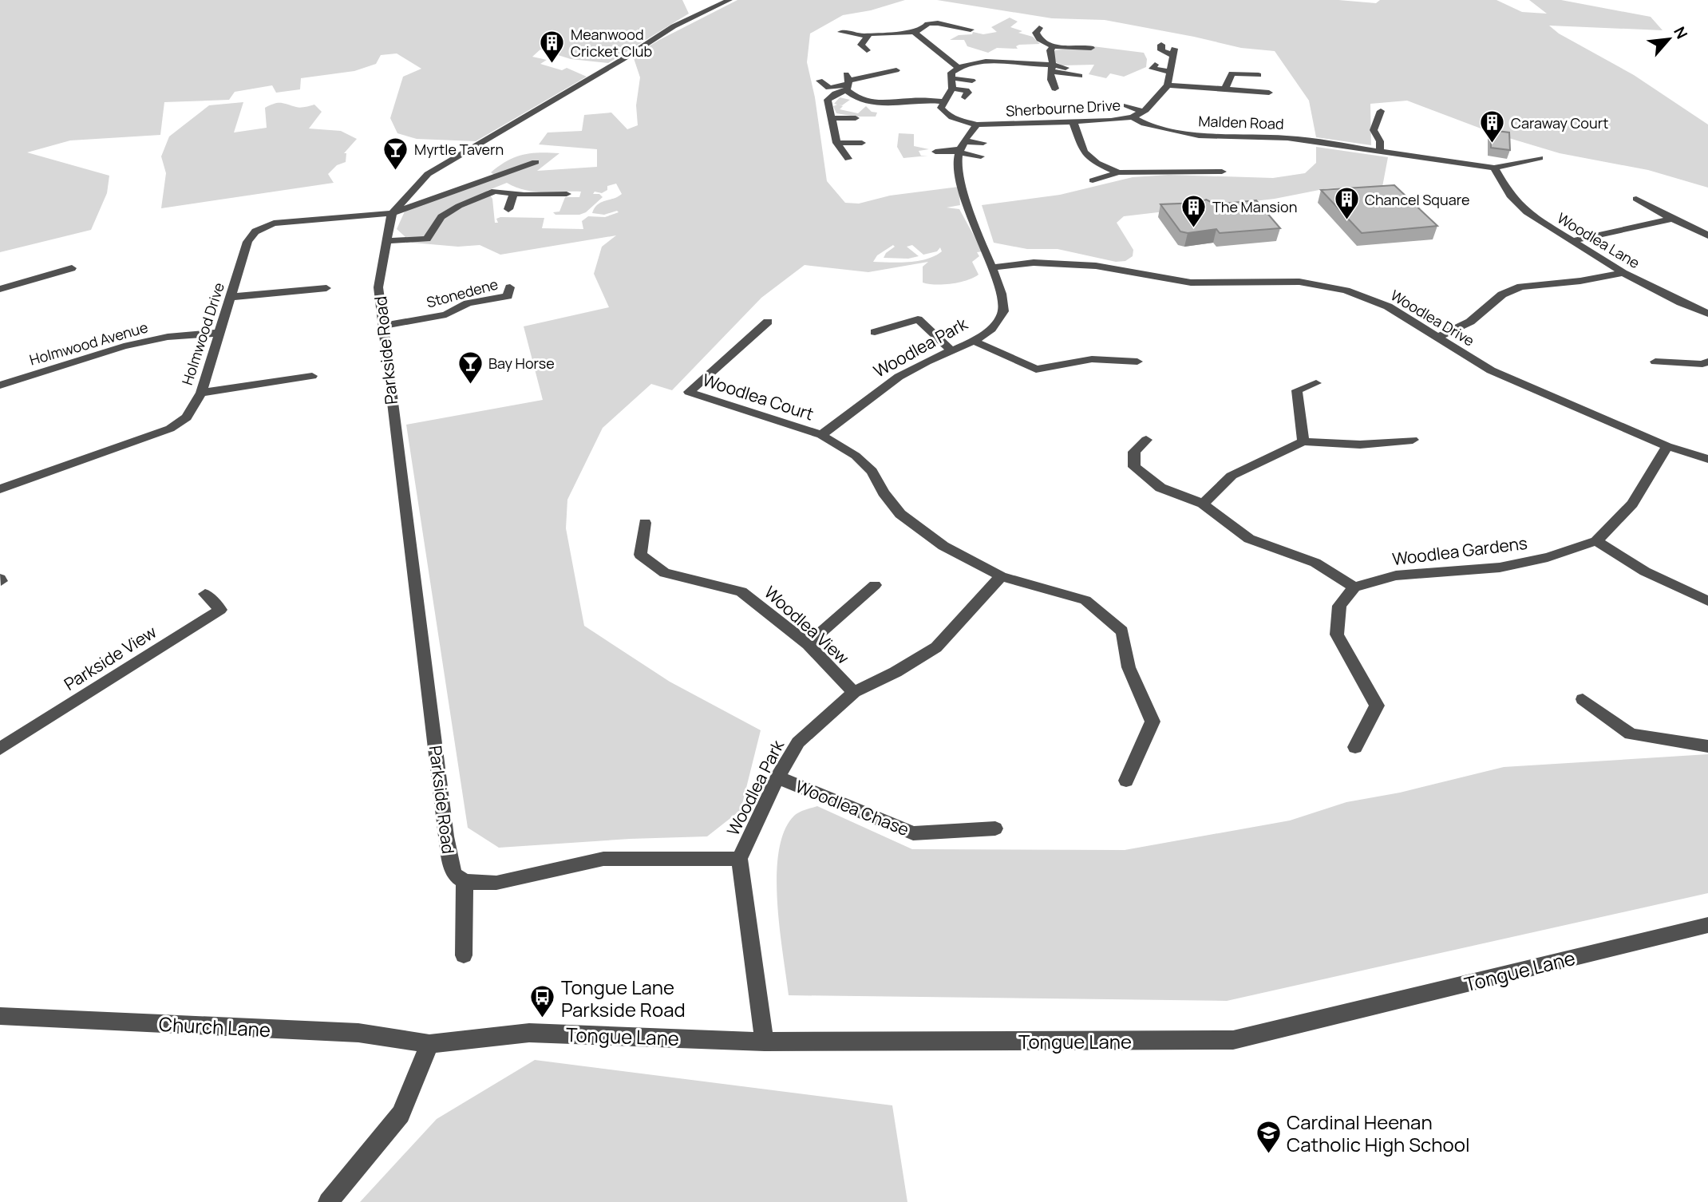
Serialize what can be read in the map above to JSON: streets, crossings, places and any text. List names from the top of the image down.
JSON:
{
  "streets": {
    "street": [
      "Sherbourne Drive",
      "Malden Road",
      "Woodlea Lane",
      "Stonedene",
      "Woodlea Drive",
      "Holmwood Drive",
      "Holmwood Avenue",
      "Woodlea Park",
      "Parkside Road",
      "Woodlea Court",
      "Woodlea Gardens",
      "Woodlea View",
      "Parkside View",
      "Woodlea Chase",
      "Tongue Lane",
      "Church Lane"
    ]
  },
  "crossings": [
    ["Sherbourne Drive", "Malden Road"],
    ["Malden Road", "Woodlea Lane"],
    ["Stonedene", "Parkside Road"],
    ["Woodlea Drive", "Woodlea Park"],
    ["Woodlea Drive", "Woodlea Gardens"],
    ["Holmwood Drive", "Holmwood Avenue"],
    ["Holmwood Drive", "Parkside Road"],
    ["Woodlea Park", "Woodlea Court"],
    ["Woodlea Park", "Woodlea View"],
    ["Woodlea Park", "Woodlea Chase"],
    ["Woodlea Park", "Tongue Lane"],
    ["Tongue Lane", "Church Lane"]
  ],
  "places": {
    "building": [
      "Meanwood Cricket Club",
      "Caraway Court",
      "Chancel Square",
      "The Mansion"
    ],
    "bar": ["Myrtle Tavern", "Bay Horse"],
    "bus stop": ["Tongue Lane Parkside Road"],
    "school or university": ["Cardinal Heenan Catholic High School"]
  },
  "north": "top right"
}
